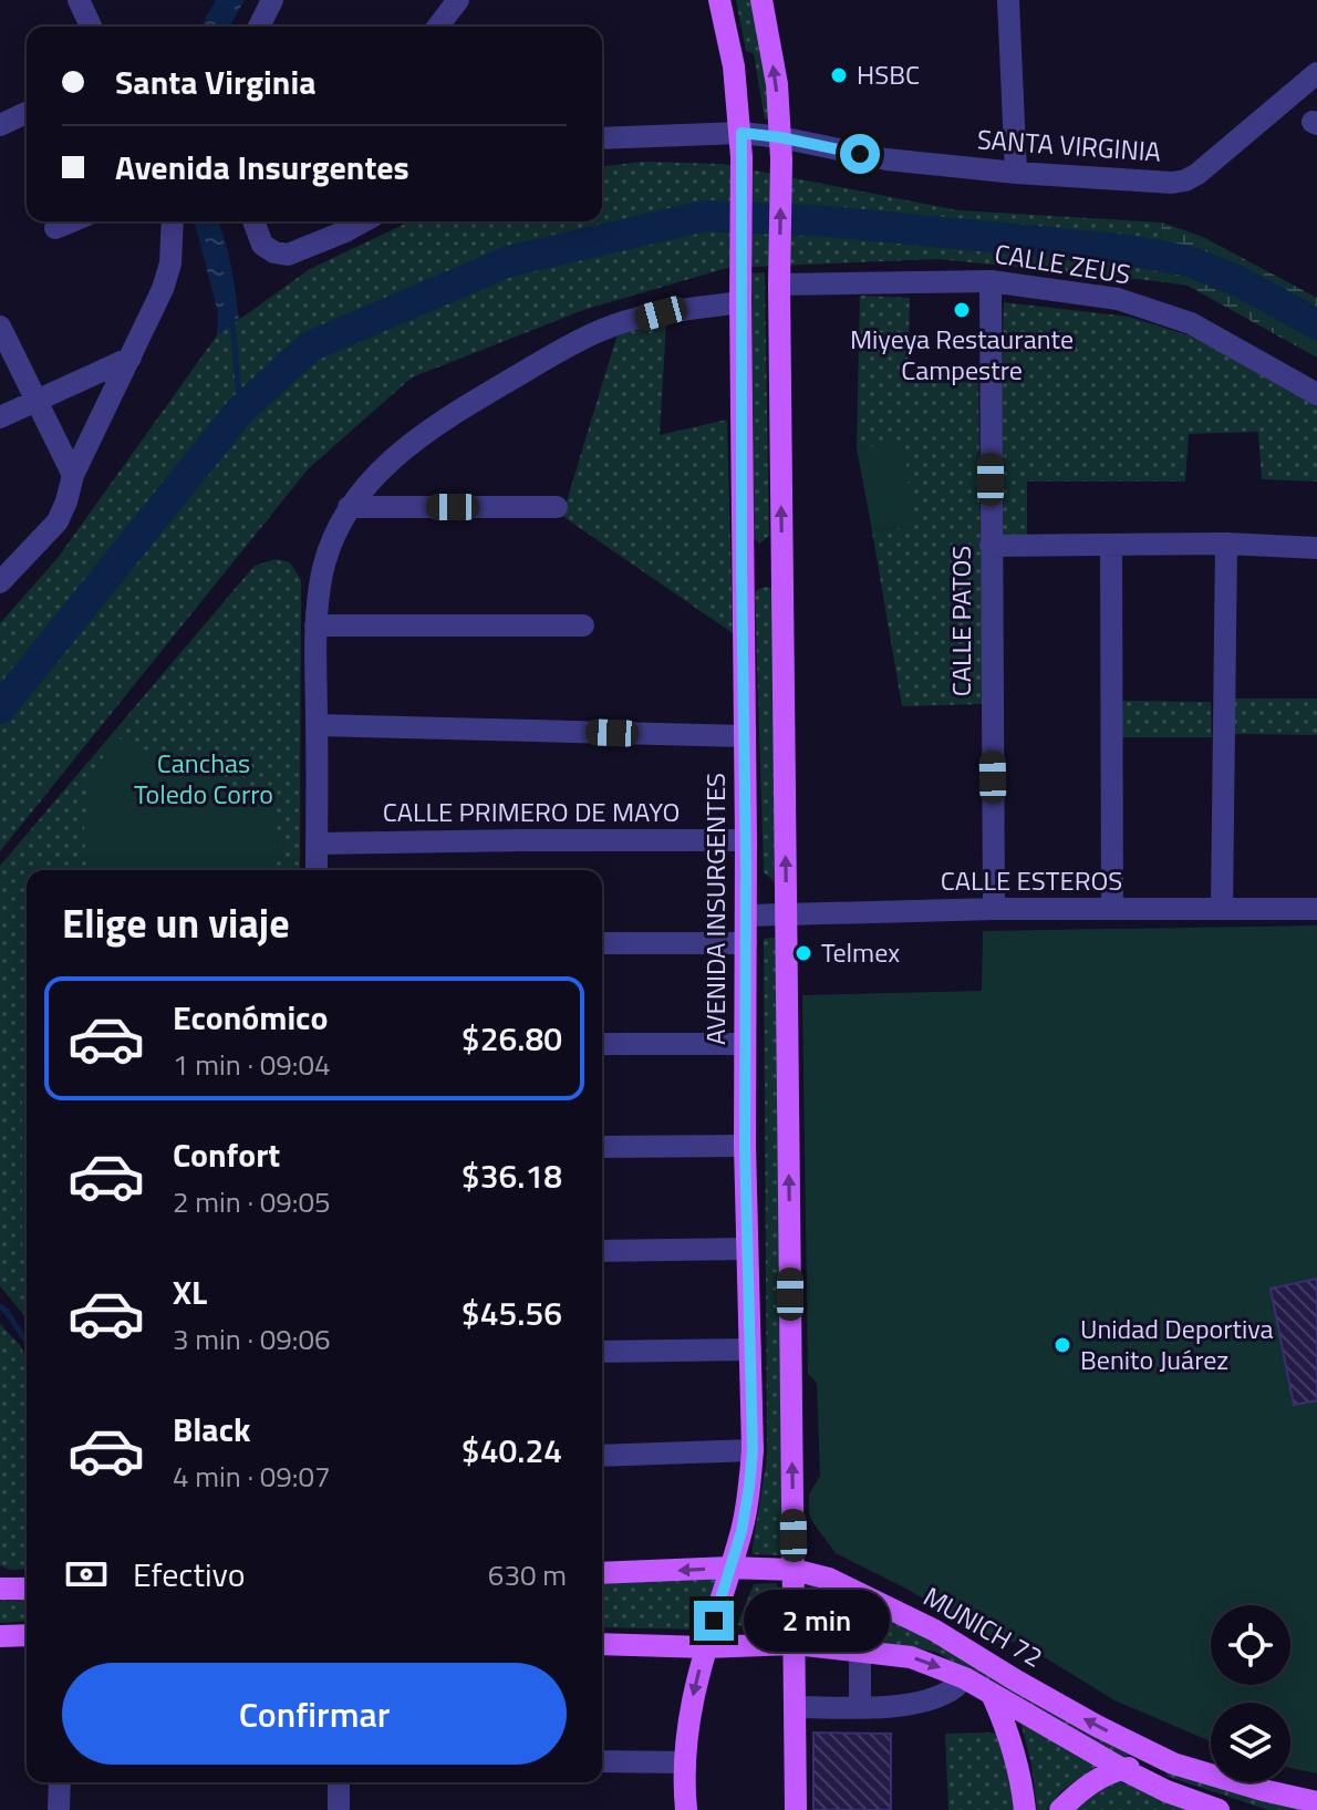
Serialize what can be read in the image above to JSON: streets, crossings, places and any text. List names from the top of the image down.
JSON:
{
  "streets": {
    "main road": ["AVENIDA INSURGENTES", "MUNICH 72"],
    "street": [
      "SANTA VIRGINIA",
      "CALLE ZEUS",
      "CALLE PATOS",
      "CALLE PRIMERO DE MAYO",
      "CALLE ESTEROS"
    ]
  },
  "crossings": [
    ["SANTA VIRGINIA", "AVENIDA INSURGENTES"],
    ["CALLE ZEUS", "CALLE PATOS"],
    ["CALLE PATOS", "CALLE ESTEROS"],
    ["CALLE PRIMERO DE MAYO", "AVENIDA INSURGENTES"],
    ["CALLE ESTEROS", "AVENIDA INSURGENTES"],
    ["AVENIDA INSURGENTES", "MUNICH 72"]
  ],
  "parks": ["Canchas Toledo Corro"],
  "places": [
    "HSBC",
    "Miyeya Restaurante Campestre",
    "Telmex",
    "Unidad Deportiva Benito Juárez"
  ],
  "page": {
    "banner": ["Santa Virginia", "Avenida Insurgentes"],
    "heading": "Elige un viaje",
    "list": [
      {
        "name": "Económico",
        "note": "1 min · 09:04",
        "value": "$26.80"
      },
      {
        "name": "Confort",
        "note": "2 min · 09:05",
        "value": "$36.18"
      },
      {
        "name": "XL",
        "note": "3 min · 09:06",
        "value": "$45.56"
      },
      {
        "name": "Black",
        "note": "4 min · 09:07",
        "value": "$40.24"
      }
    ],
    "pay": ["Efectivo", "630 m"],
    "bubble": "2 min",
    "buttons": "Confirmar"
  }
}
